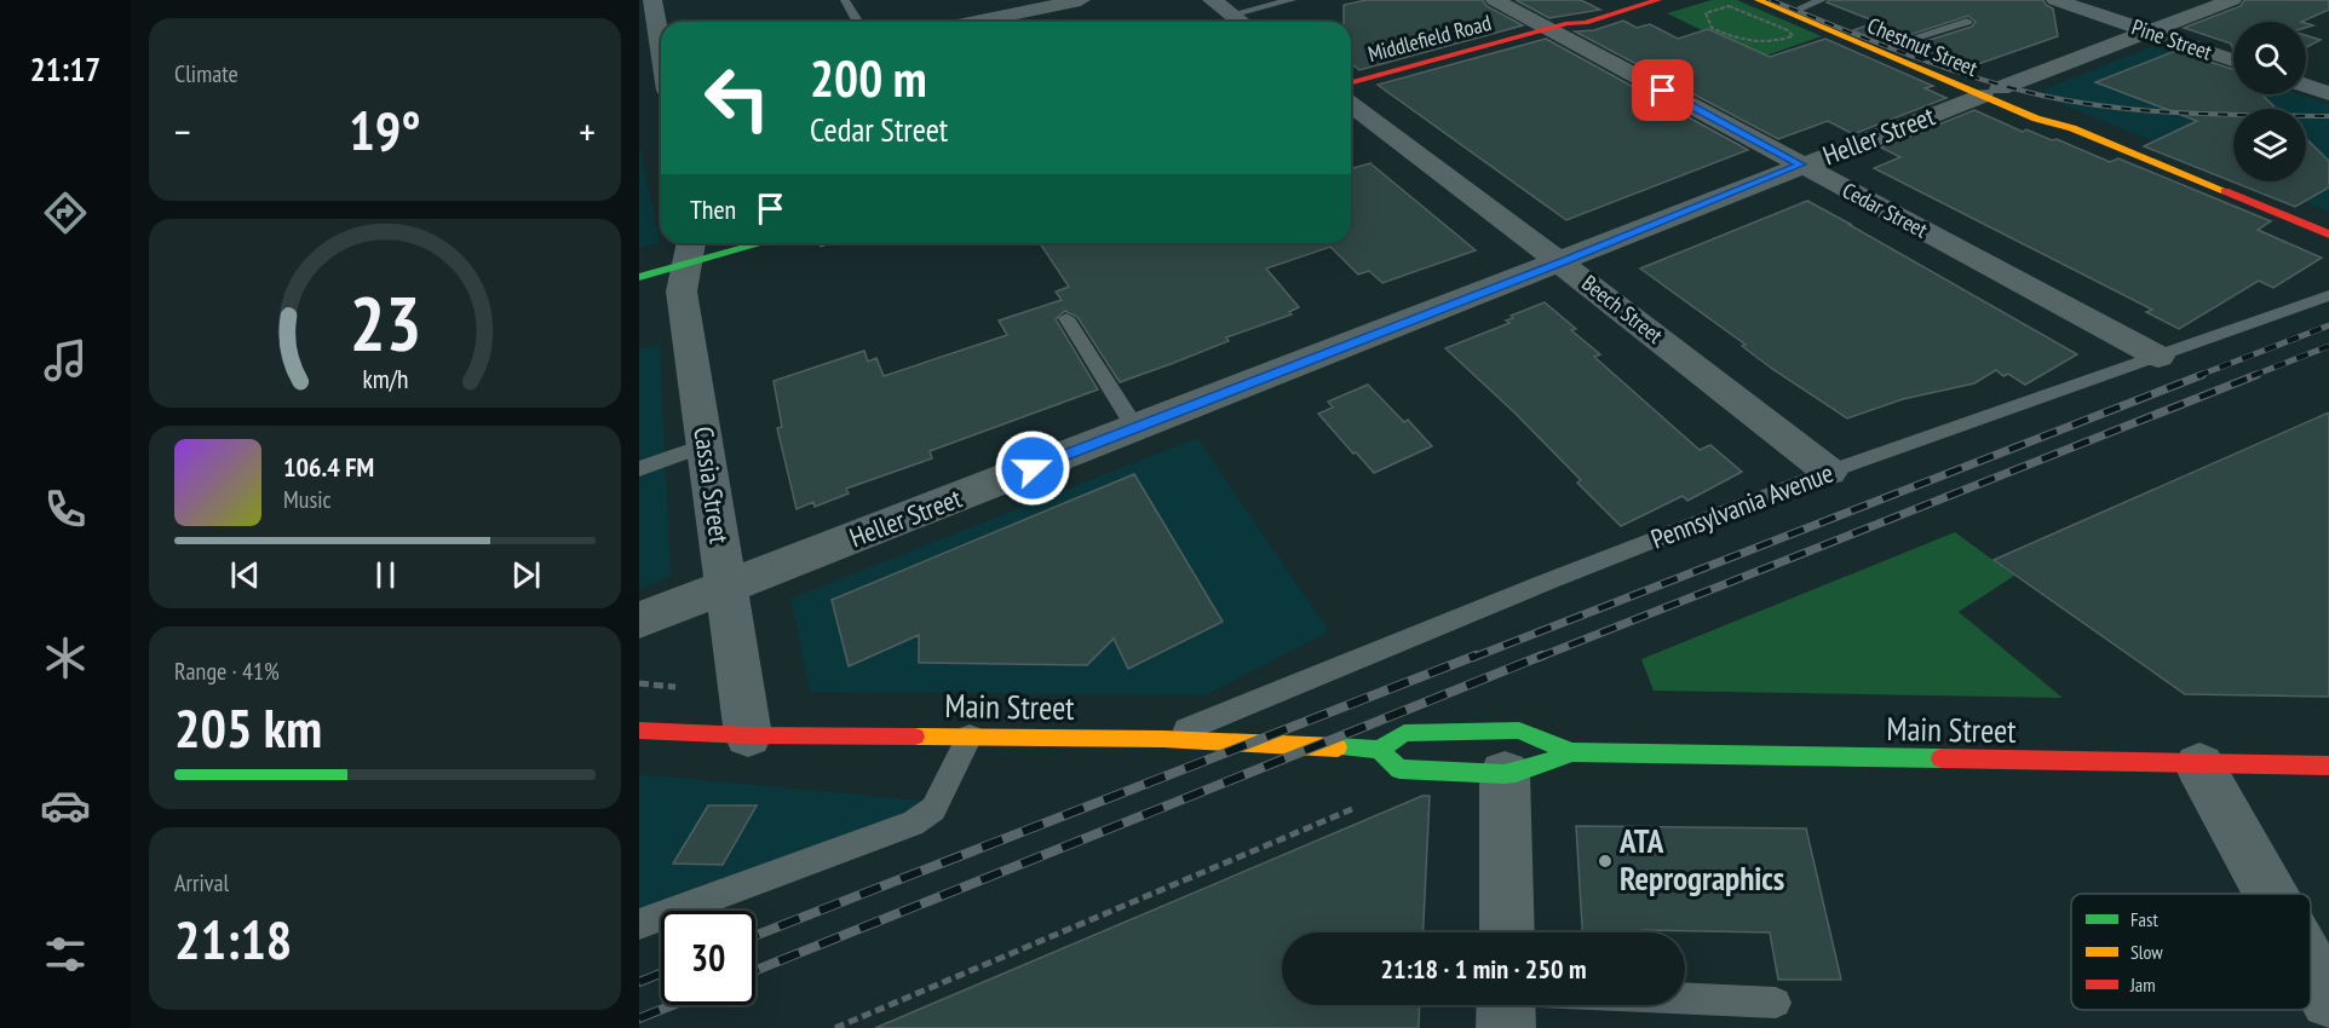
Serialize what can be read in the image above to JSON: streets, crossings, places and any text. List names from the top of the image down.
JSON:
{
  "streets": {
    "street": [
      "Middlefield Road",
      "Pine Street",
      "Chestnut Street",
      "Heller Street",
      "Cedar Street",
      "Beech Street",
      "Cassia Street",
      "Main Street"
    ],
    "lane": ["Pennsylvania Avenue"]
  },
  "crossings": [
    ["Middlefield Road", "Cedar Street"],
    ["Pine Street", "Heller Street"],
    ["Chestnut Street", "Heller Street"],
    ["Heller Street", "Cedar Street"],
    ["Heller Street", "Beech Street"],
    ["Heller Street", "Cassia Street"],
    ["Cedar Street", "Pennsylvania Avenue"],
    ["Beech Street", "Pennsylvania Avenue"],
    ["Cassia Street", "Main Street"],
    ["Pennsylvania Avenue", "Main Street"]
  ],
  "places": ["ATA Reprographics"],
  "legend": ["Fast", "Slow", "Jam"],
  "page": {
    "tabs": "21:17",
    "tile": [
      "Climate",
      ["Range · 41%", "205 km"],
      ["Arrival", "21:18"]
    ],
    "turn": ["200 m", "Cedar Street"],
    "heat": ["−", "19°", "+"],
    "then": "Then",
    "song": ["106.4 FM", "Music"],
    "limit": "30",
    "trip": "21:18 · 1 min · 250 m",
    "gauge": ["23", "km/h"]
  }
}
